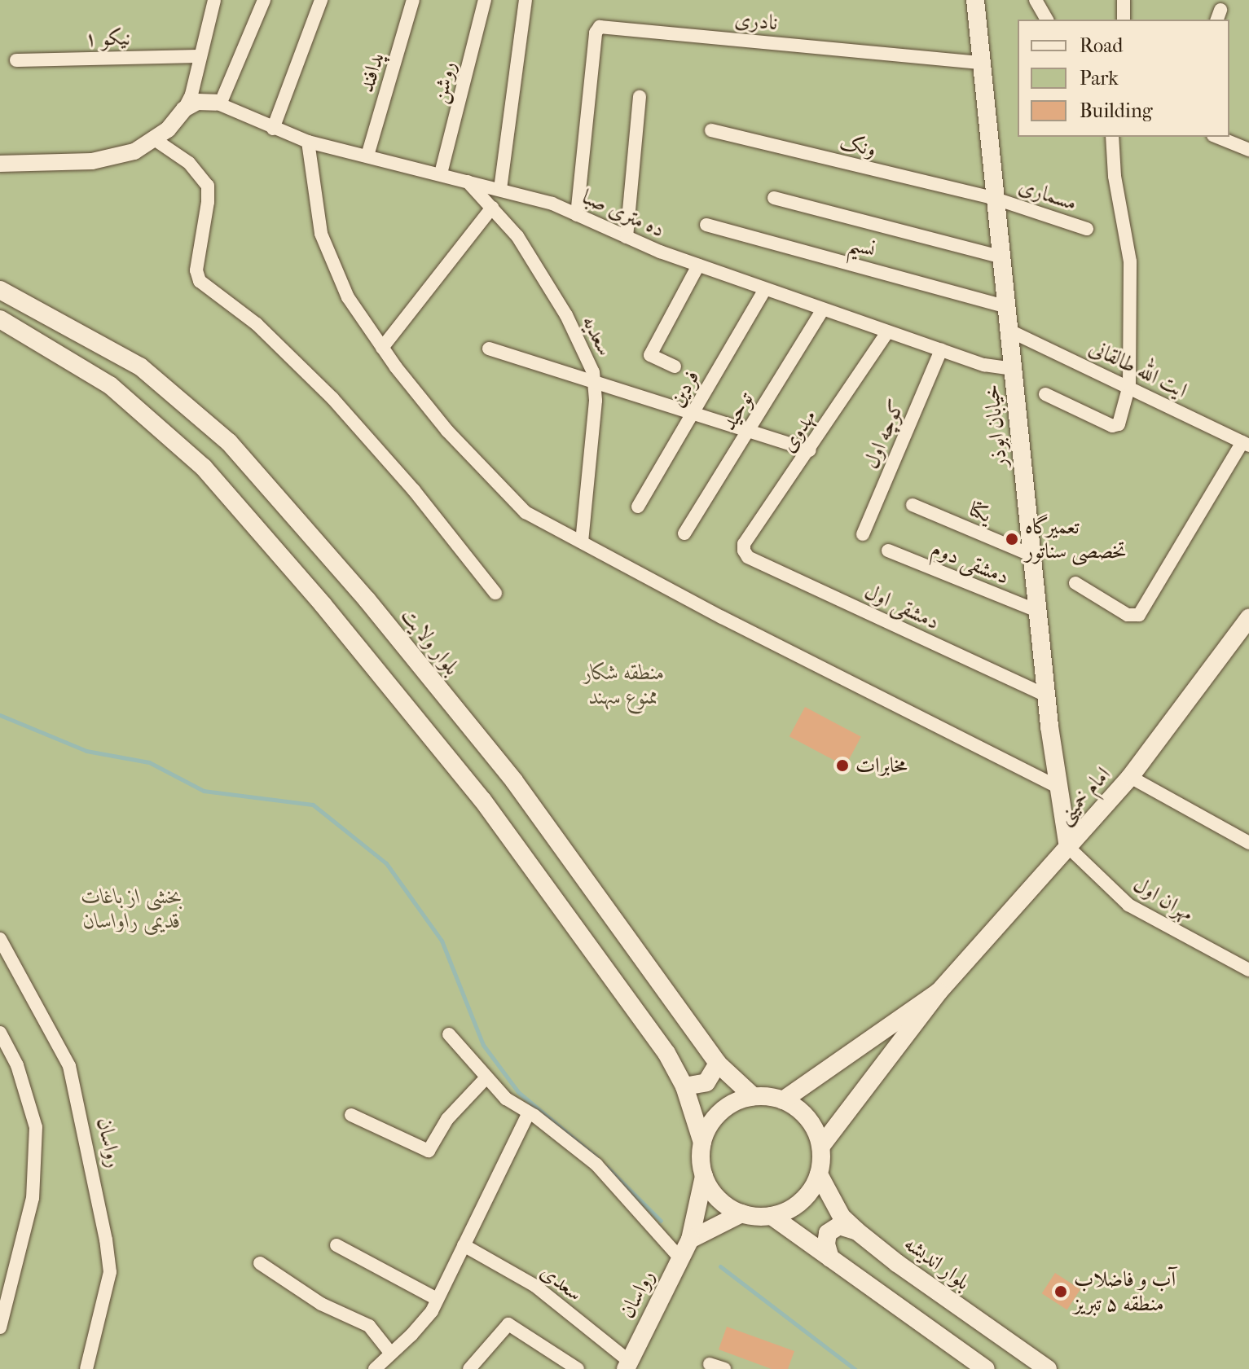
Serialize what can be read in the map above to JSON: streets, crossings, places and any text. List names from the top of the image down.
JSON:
{
  "streets": {
    "main road": [
      "خیابان ابوذر",
      "بلوار ولایت",
      "امام خمینی",
      "رواسان",
      "بلوار اندیشه"
    ],
    "street": [
      "نادری",
      "نیکو ۱",
      "پدافند",
      "روشن",
      "ونک",
      "مسماری",
      "ده متری صبا",
      "نسیم",
      "سعدیه",
      "ایت الله طالقانی",
      "فردین",
      "توحید",
      "مهدوی",
      "کوچه اول",
      "یکتا",
      "دمشقی دوم",
      "دمشقی اول",
      "مهران اول",
      "سعدی"
    ]
  },
  "crossings": [
    ["نادری", "ده متری صبا"],
    ["نادری", "خیابان ابوذر"],
    ["پدافند", "ده متری صبا"],
    ["روشن", "ده متری صبا"],
    ["ونک", "مسماری"],
    ["ونک", "خیابان ابوذر"],
    ["مسماری", "خیابان ابوذر"],
    ["ده متری صبا", "سعدیه"],
    ["ده متری صبا", "فردین"],
    ["ده متری صبا", "توحید"],
    ["ده متری صبا", "خیابان ابوذر"],
    ["ده متری صبا", "مهدوی"],
    ["ده متری صبا", "کوچه اول"],
    ["نسیم", "خیابان ابوذر"],
    ["ایت الله طالقانی", "خیابان ابوذر"],
    ["خیابان ابوذر", "یکتا"],
    ["خیابان ابوذر", "دمشقی دوم"],
    ["خیابان ابوذر", "دمشقی اول"],
    ["خیابان ابوذر", "امام خمینی"],
    ["خیابان ابوذر", "مهران اول"],
    ["مهدوی", "دمشقی اول"],
    ["بلوار ولایت", "رواسان"],
    ["بلوار ولایت", "بلوار اندیشه"],
    ["امام خمینی", "مهران اول"],
    ["رواسان", "بلوار اندیشه"],
    ["رواسان", "سعدی"]
  ],
  "parks": ["منطقه شکار ممنوع سهند", "بخشی از باغات قدیمی راواسان"],
  "places": ["تعمیرگاه تخصصی سناتور", "مخابرات", "آب و فاضلاب منطقه ۵ تبریز"],
  "legend": ["Road", "Park", "Building"]
}
